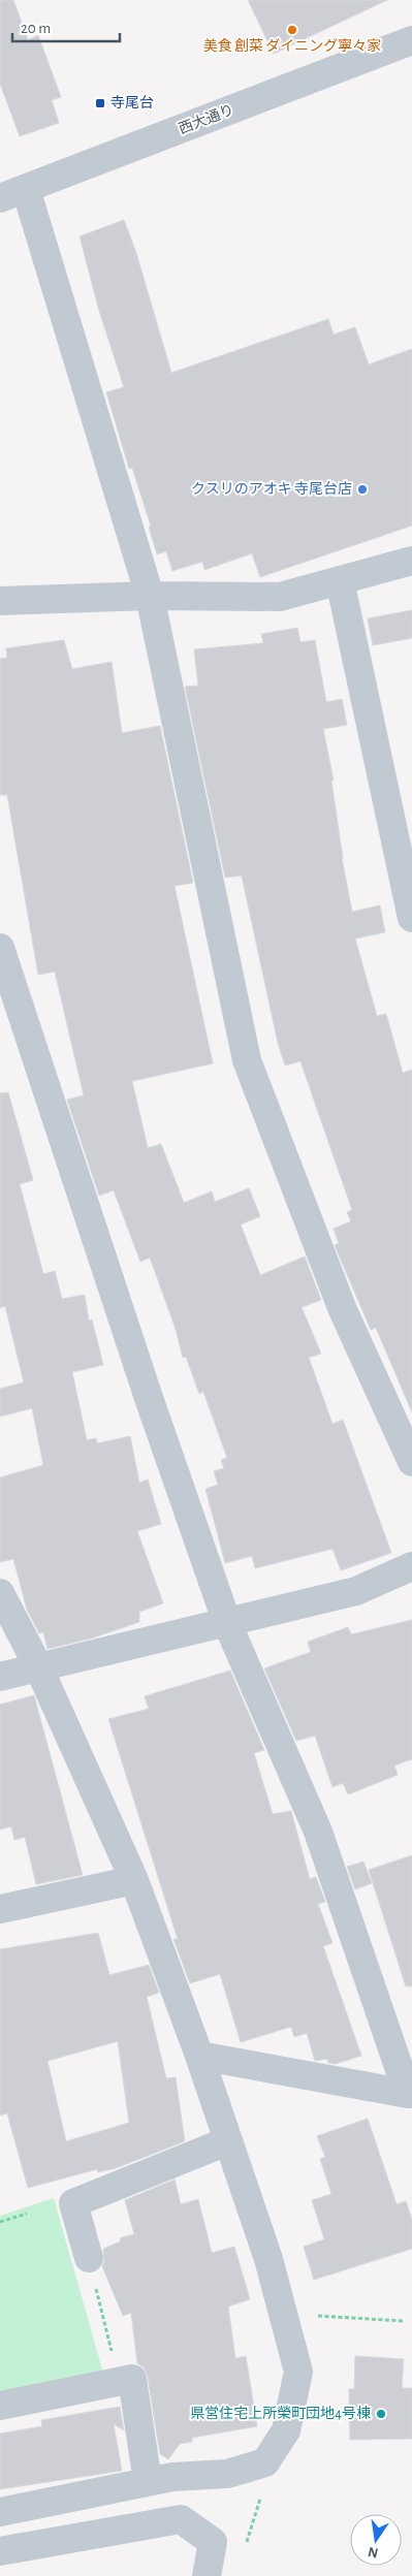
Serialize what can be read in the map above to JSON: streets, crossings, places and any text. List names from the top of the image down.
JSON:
{
  "streets": {
    "street": ["西大通り"]
  },
  "places": {
    "other": ["美食 創菜 ダイニング寧々家", "クスリのアオキ 寺尾台店", "県営住宅上所榮町団地4号棟"],
    "transit": ["寺尾台"]
  },
  "scale_bar": "20 m",
  "north": "bottom"
}
